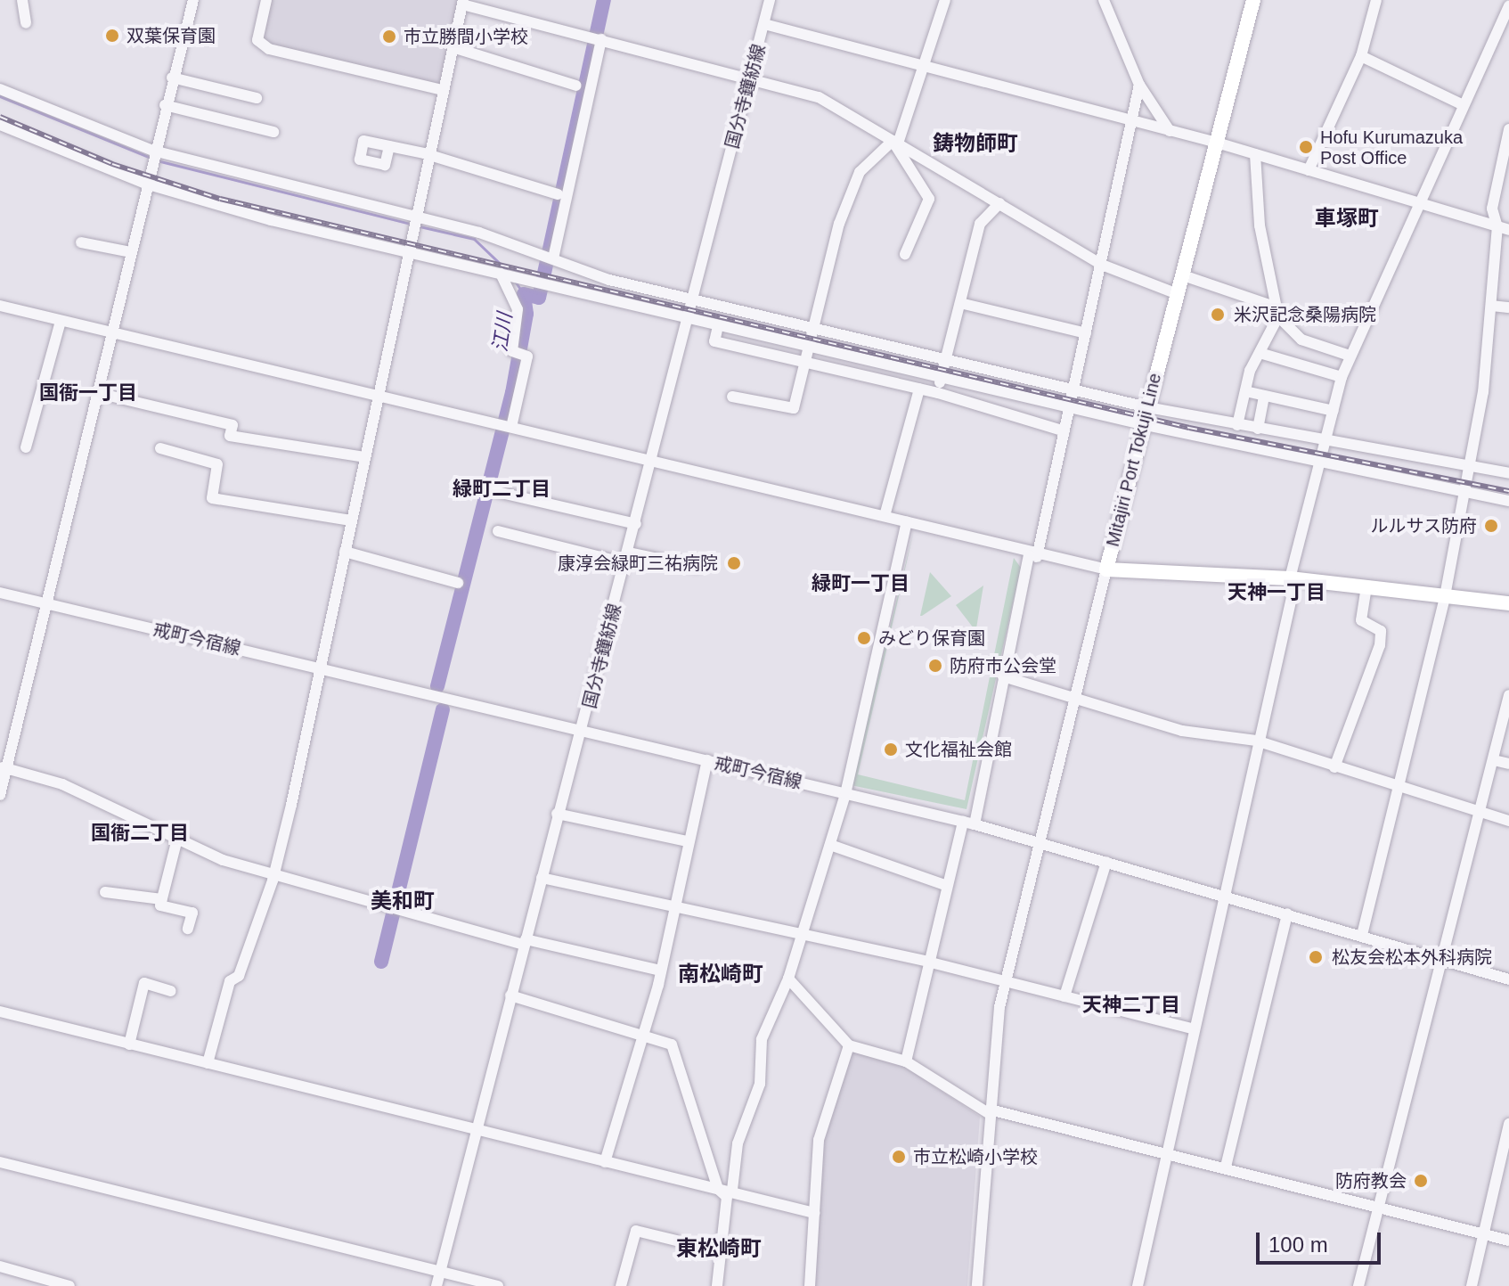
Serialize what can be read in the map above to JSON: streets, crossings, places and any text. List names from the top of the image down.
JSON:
{
  "streets": {
    "main road": ["Mitajiri Port Tokuji Line"],
    "street": ["国分寺鐘紡線", "戒町今宿線"]
  },
  "crossings": [
    ["国分寺鐘紡線", "戒町今宿線"]
  ],
  "districts": [
    "鋳物師町",
    "車塚町",
    "国衙一丁目",
    "緑町二丁目",
    "緑町一丁目",
    "天神一丁目",
    "国衙二丁目",
    "美和町",
    "南松崎町",
    "天神二丁目",
    "東松崎町"
  ],
  "water": ["江川"],
  "places": [
    "双葉保育園",
    "市立勝間小学校",
    "Hofu Kurumazuka Post Office",
    "米沢記念桑陽病院",
    "ルルサス防府",
    "康淳会緑町三祐病院",
    "みどり保育園",
    "防府市公会堂",
    "文化福祉会館",
    "松友会松本外科病院",
    "市立松崎小学校",
    "防府教会"
  ],
  "scale_bar": "100 m"
}
